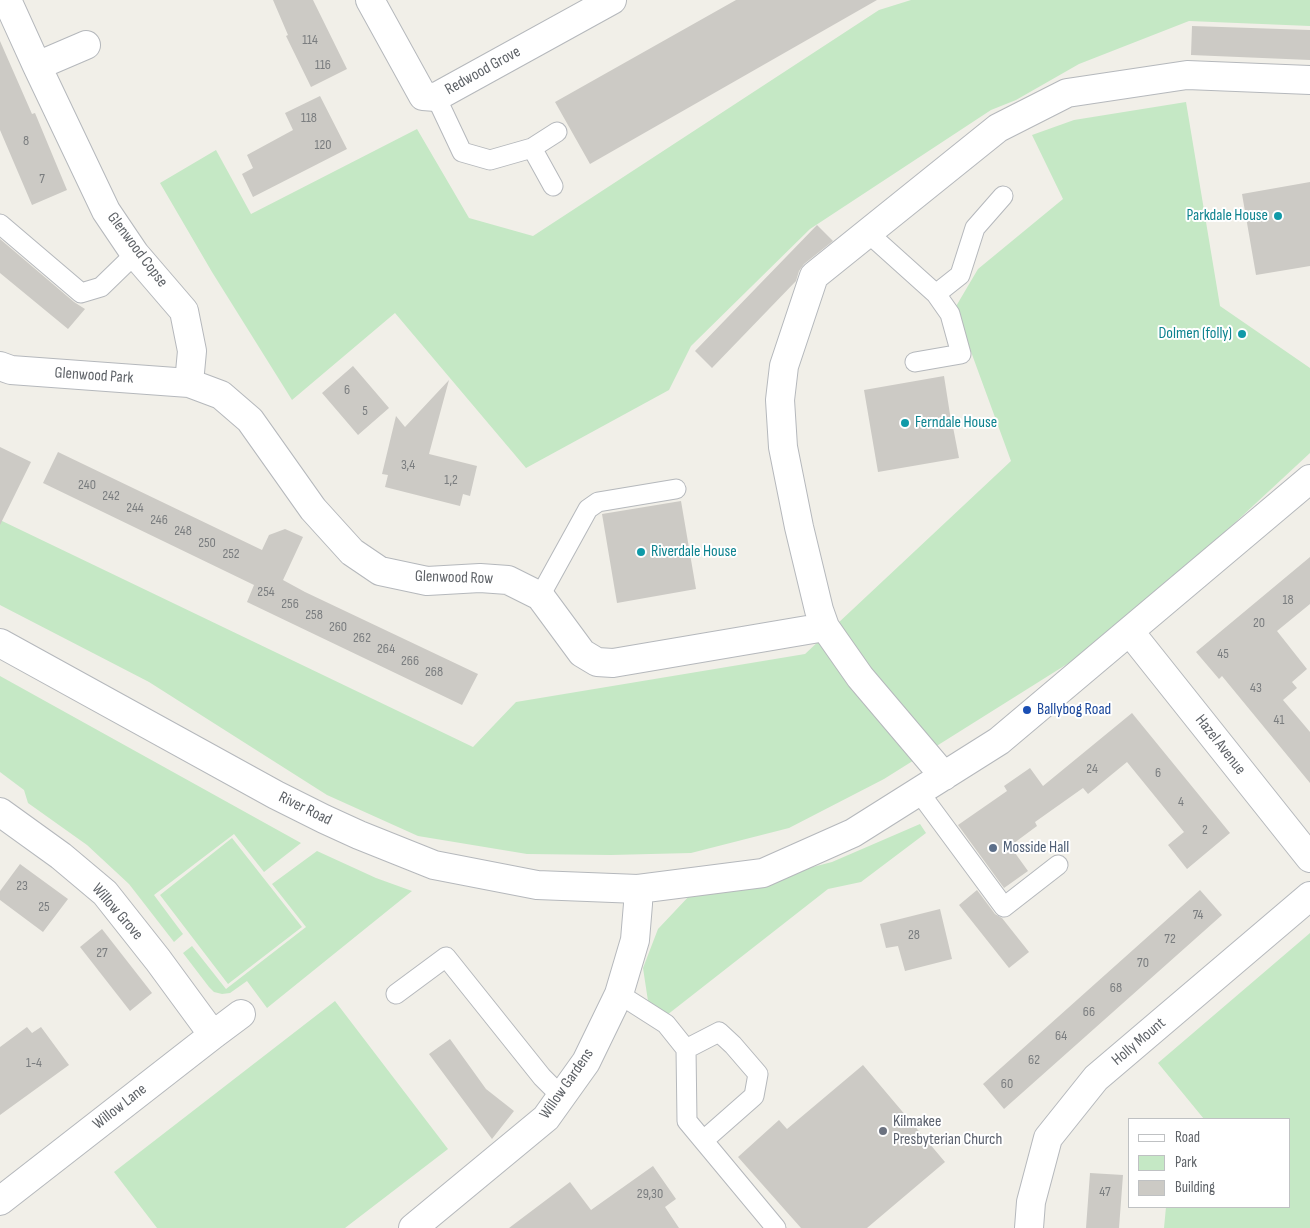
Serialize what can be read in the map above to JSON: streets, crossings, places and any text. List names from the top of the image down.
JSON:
{
  "streets": {
    "street": [
      "Redwood Grove",
      "Glenwood Copse",
      "Glenwood Park",
      "Glenwood Row",
      "Hazel Avenue",
      "River Road",
      "Willow Grove",
      "Holly Mount",
      "Willow Gardens",
      "Willow Lane"
    ]
  },
  "crossings": [
    ["Glenwood Copse", "Glenwood Park"],
    ["Glenwood Copse", "Glenwood Row"],
    ["Glenwood Park", "Glenwood Row"],
    ["River Road", "Willow Gardens"],
    ["Willow Grove", "Willow Lane"]
  ],
  "places": [
    "Parkdale House",
    "Dolmen (folly)",
    "Ferndale House",
    "Riverdale House",
    "Ballybog Road",
    "Mosside Hall",
    "Kilmakee Presbyterian Church"
  ],
  "house_numbers": [
    "114",
    "116",
    "118",
    "8",
    "120",
    "7",
    "6",
    "5",
    "3,4",
    "1,2",
    "240",
    "242",
    "244",
    "246",
    "248",
    "250",
    "252",
    "254",
    "18",
    "256",
    "258",
    "20",
    "260",
    "262",
    "264",
    "45",
    "266",
    "268",
    "43",
    "41",
    "24",
    "6",
    "4",
    "2",
    "23",
    "25",
    "74",
    "28",
    "72",
    "27",
    "70",
    "68",
    "66",
    "64",
    "62",
    "1-4",
    "60",
    "47",
    "29,30"
  ],
  "legend": ["Road", "Park", "Building"]
}
